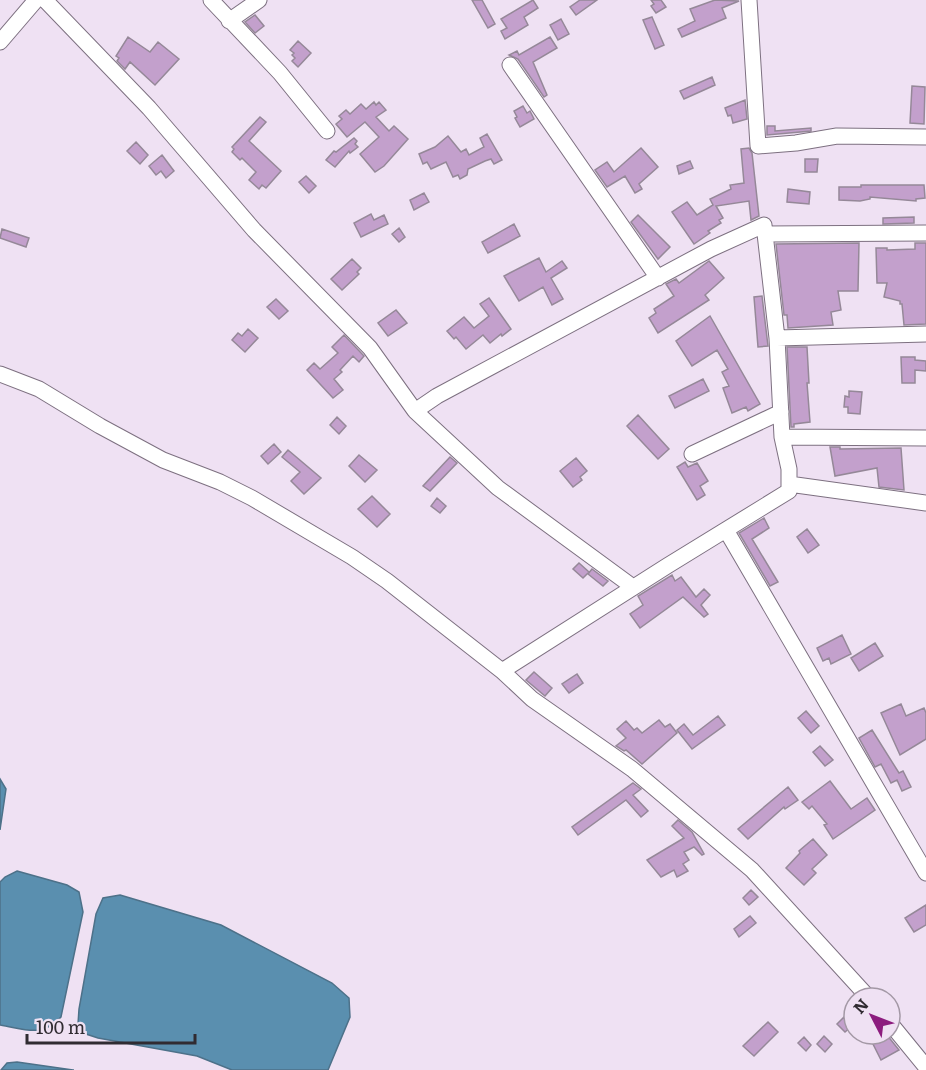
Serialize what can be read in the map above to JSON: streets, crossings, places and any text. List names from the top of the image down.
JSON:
{
  "scale_bar": "100 m",
  "north": "top left"
}
